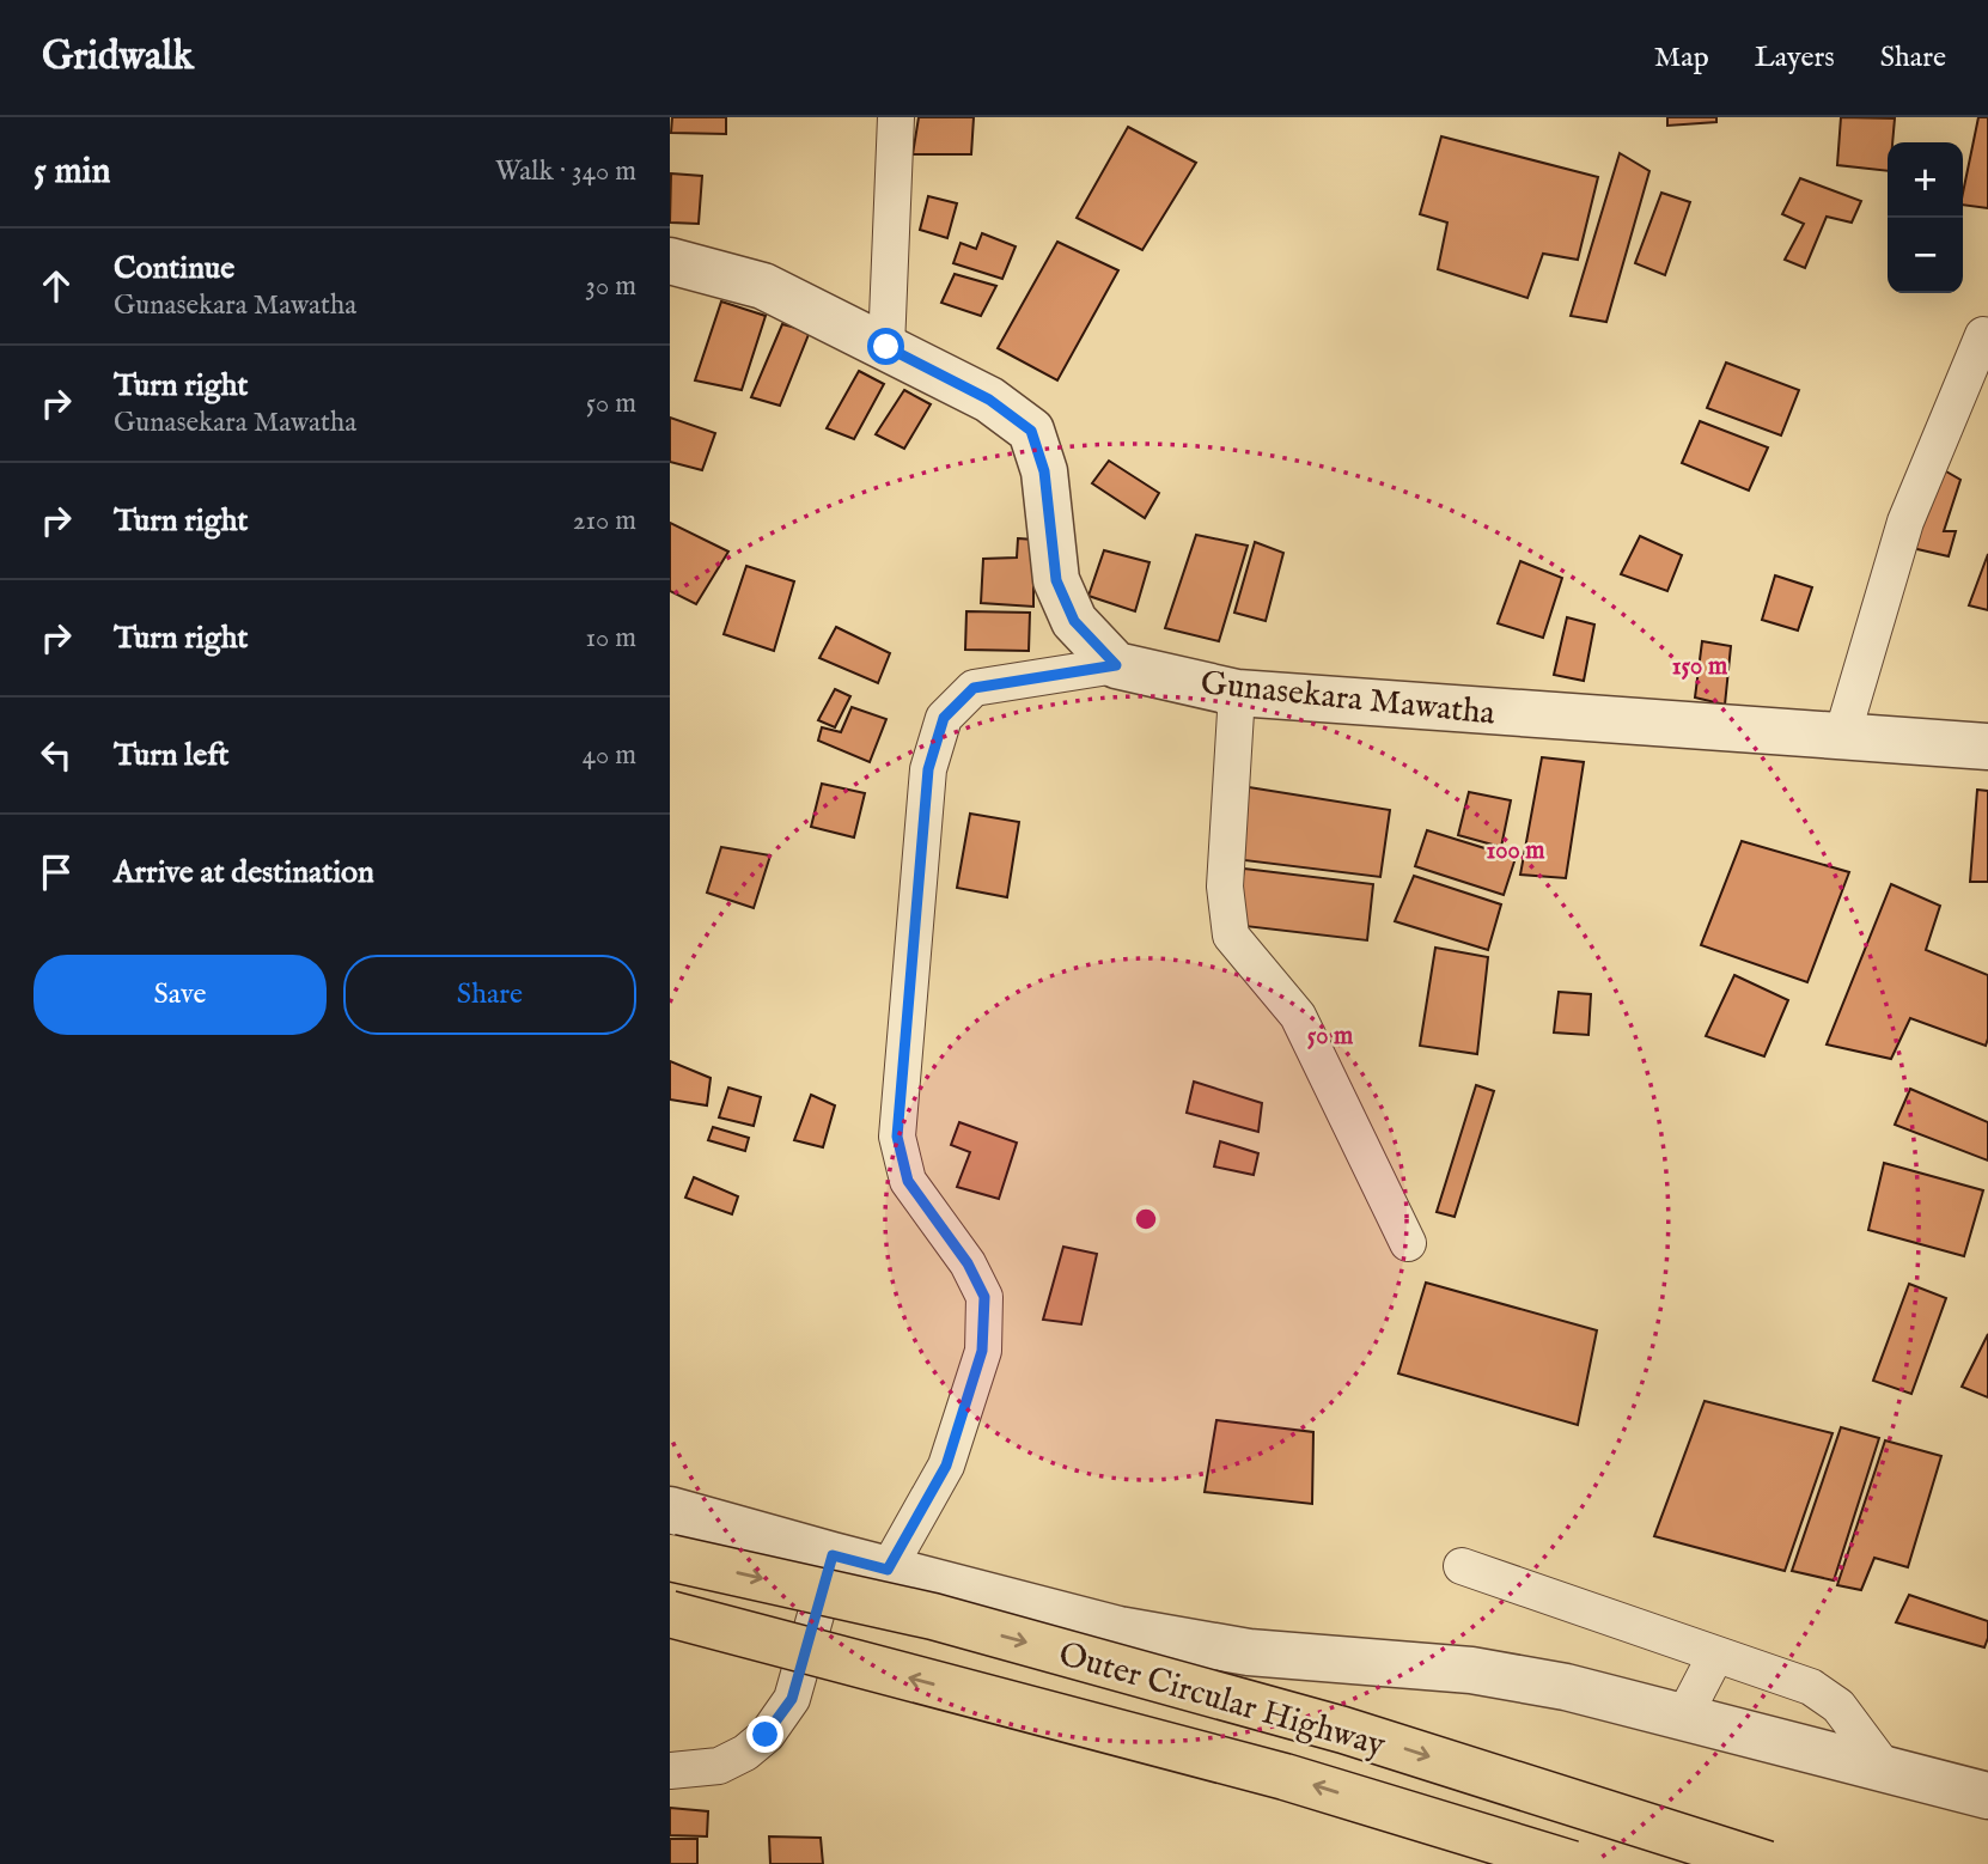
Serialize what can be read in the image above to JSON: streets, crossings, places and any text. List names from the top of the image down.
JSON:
{
  "streets": {
    "highway": ["Outer Circular Highway"],
    "street": ["Gunasekara Mawatha"]
  },
  "page": {
    "header": "Gridwalk",
    "nav": ["Map", "Layers", "Share"],
    "heading": ["5 min", "Walk · 340 m"],
    "map_buttons": ["+", "−"],
    "list": [
      ["Continue", "Gunasekara Mawatha", "30 m"],
      ["Turn right", "Gunasekara Mawatha", "50 m"],
      ["Turn right", "210 m"],
      ["Turn right", "10 m"],
      ["Turn left", "40 m"],
      "Arrive at destination"
    ],
    "buttons": ["Save", "Share"]
  },
  "rings": ["150 m", "100 m", "50 m"]
}
